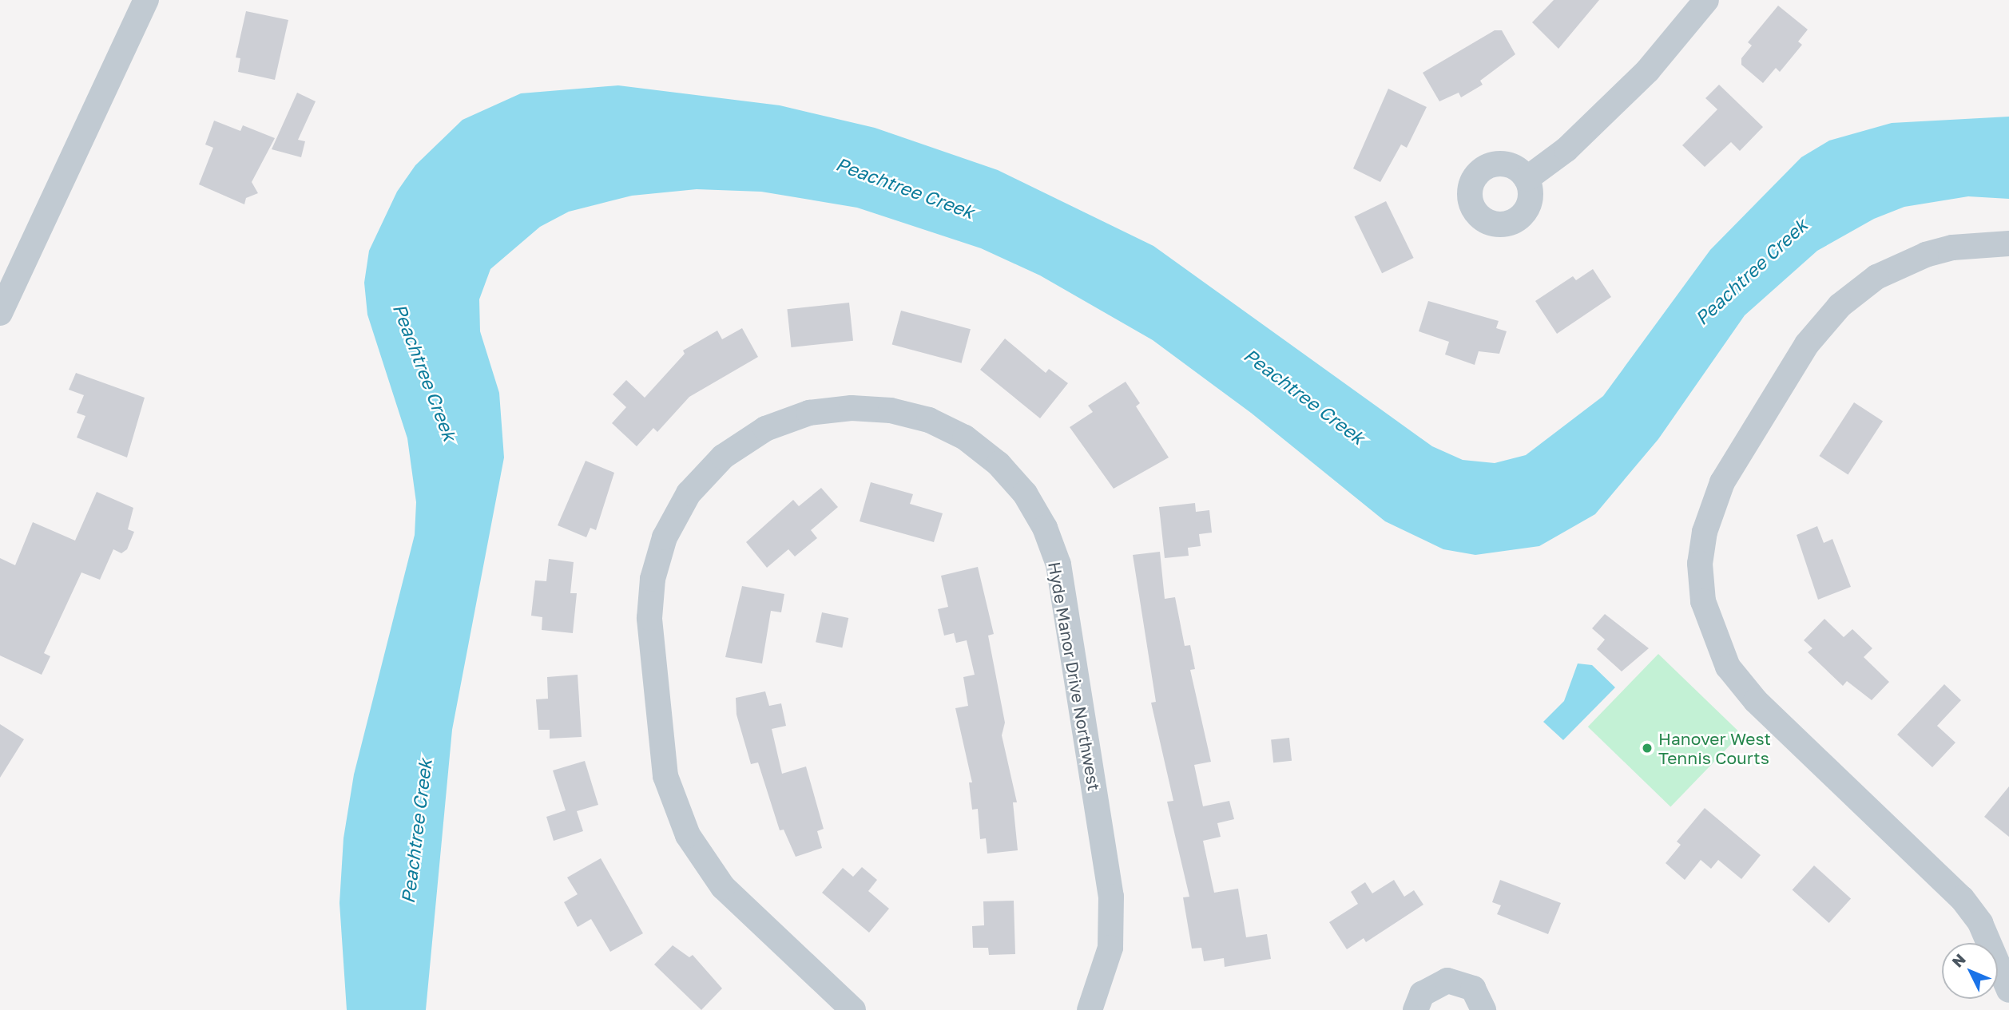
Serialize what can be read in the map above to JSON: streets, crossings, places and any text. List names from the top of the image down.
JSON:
{
  "streets": {
    "street": ["Hyde Manor Drive Northwest"]
  },
  "water": ["Peachtree Creek"],
  "places": ["Hanover West Tennis Courts"],
  "north": "top left"
}
